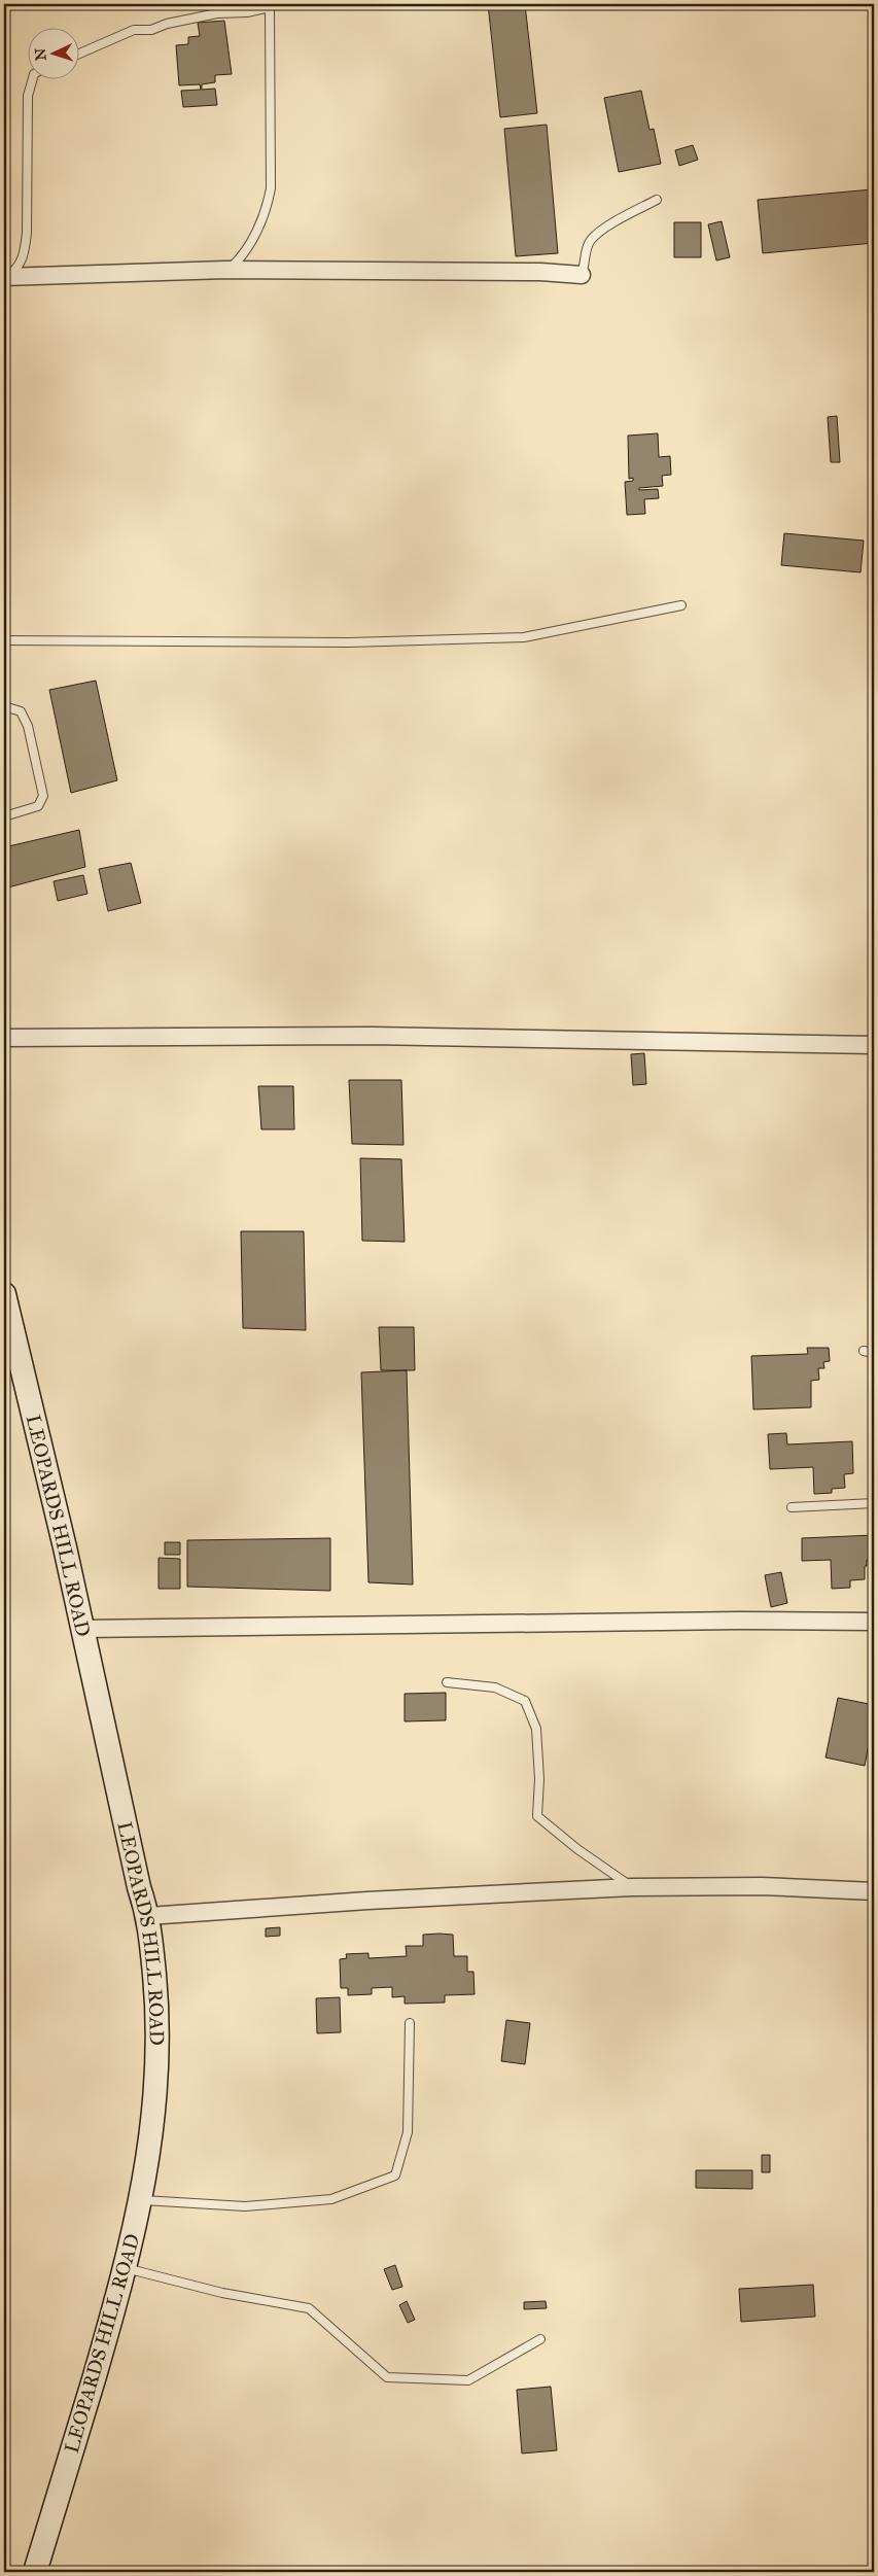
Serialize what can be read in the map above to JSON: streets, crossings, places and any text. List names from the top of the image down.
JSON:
{
  "streets": {
    "main road": ["LEOPARDS HILL ROAD"]
  },
  "north": "left"
}
